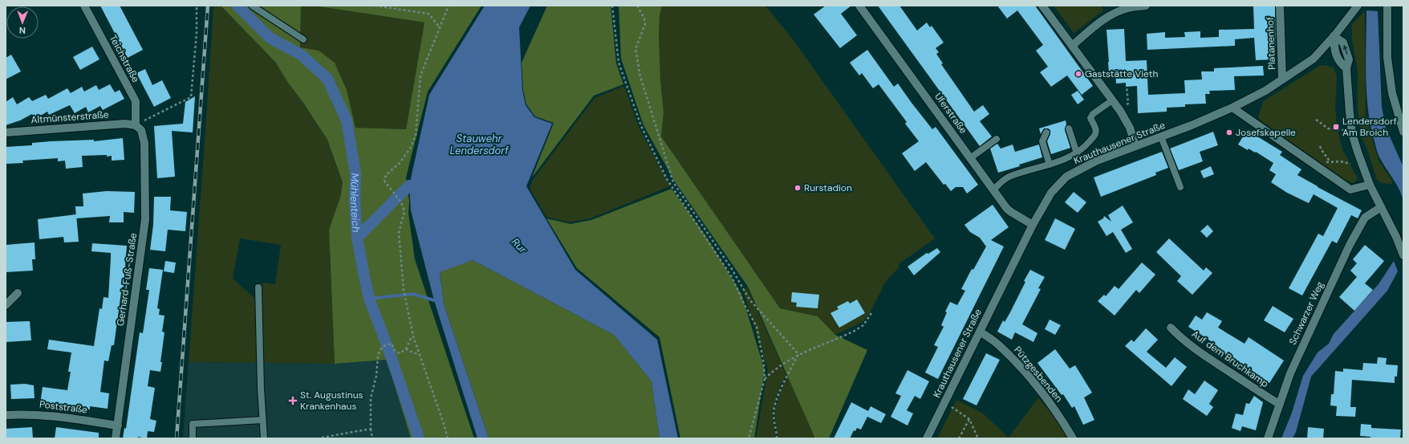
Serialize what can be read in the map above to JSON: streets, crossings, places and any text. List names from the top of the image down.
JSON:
{
  "streets": {
    "street": [
      "Platanenhof",
      "Teichstraße",
      "Uferstraße",
      "Altmünsterstraße",
      "Krauthausener Straße",
      "Gerhard-Fuß-Straße",
      "Schwarzer Weg",
      "Auf dem Bruchkamp",
      "Pützgesbenden",
      "Poststraße"
    ]
  },
  "crossings": [
    ["Platanenhof", "Krauthausener Straße"],
    ["Teichstraße", "Altmünsterstraße"],
    ["Teichstraße", "Gerhard-Fuß-Straße"],
    ["Uferstraße", "Krauthausener Straße"],
    ["Altmünsterstraße", "Gerhard-Fuß-Straße"],
    ["Krauthausener Straße", "Pützgesbenden"],
    ["Gerhard-Fuß-Straße", "Poststraße"],
    ["Schwarzer Weg", "Auf dem Bruchkamp"]
  ],
  "water": ["Stauwehr Lendersdorf", "Mühlenteich", "Rur"],
  "places": {
    "other": ["Gaststätte Vieth", "Josefskapelle", "Rurstadion"],
    "transit": ["Lendersdorf Am Broich"],
    "health": ["St. Augustinus Krankenhaus"]
  },
  "north": "bottom"
}
